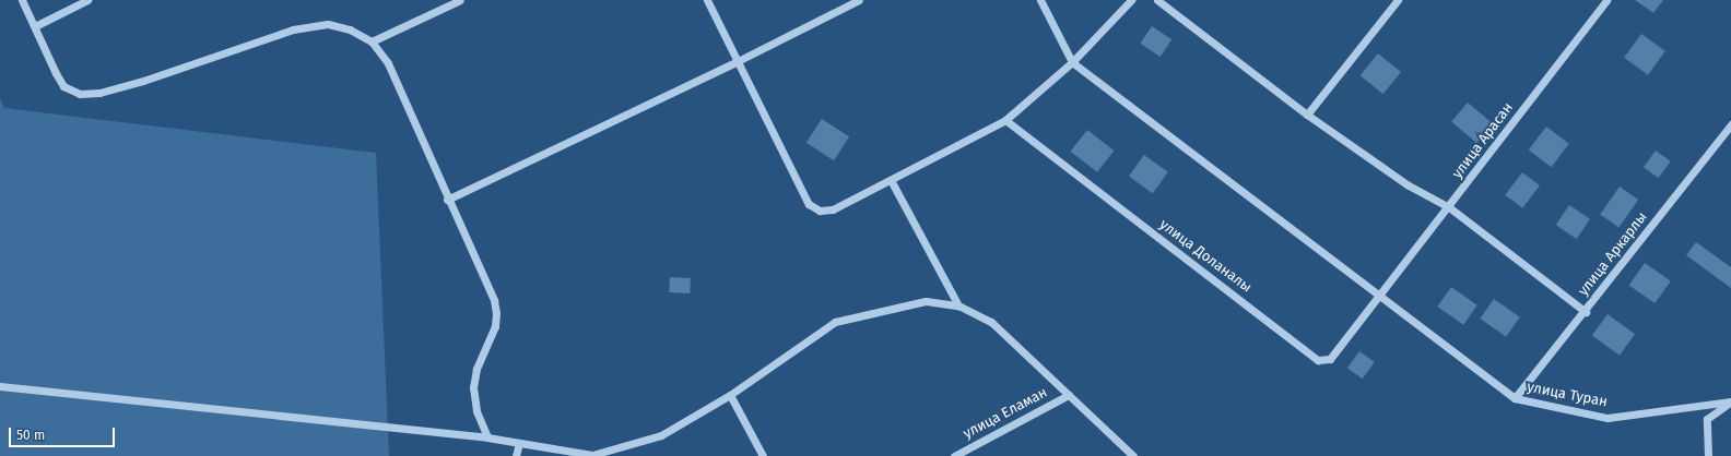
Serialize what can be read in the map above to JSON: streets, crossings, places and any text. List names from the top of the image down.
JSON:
{
  "streets": {
    "street": [
      "улица Арасан",
      "улица Аркарлы",
      "улица Доланалы",
      "улица Туран",
      "улица Еламан"
    ]
  },
  "crossings": [
    ["улица Арасан", "улица Доланалы"],
    ["улица Арасан", "улица Туран"],
    ["улица Аркарлы", "улица Туран"],
    ["улица Доланалы", "улица Туран"]
  ],
  "scale_bar": "50 m"
}
